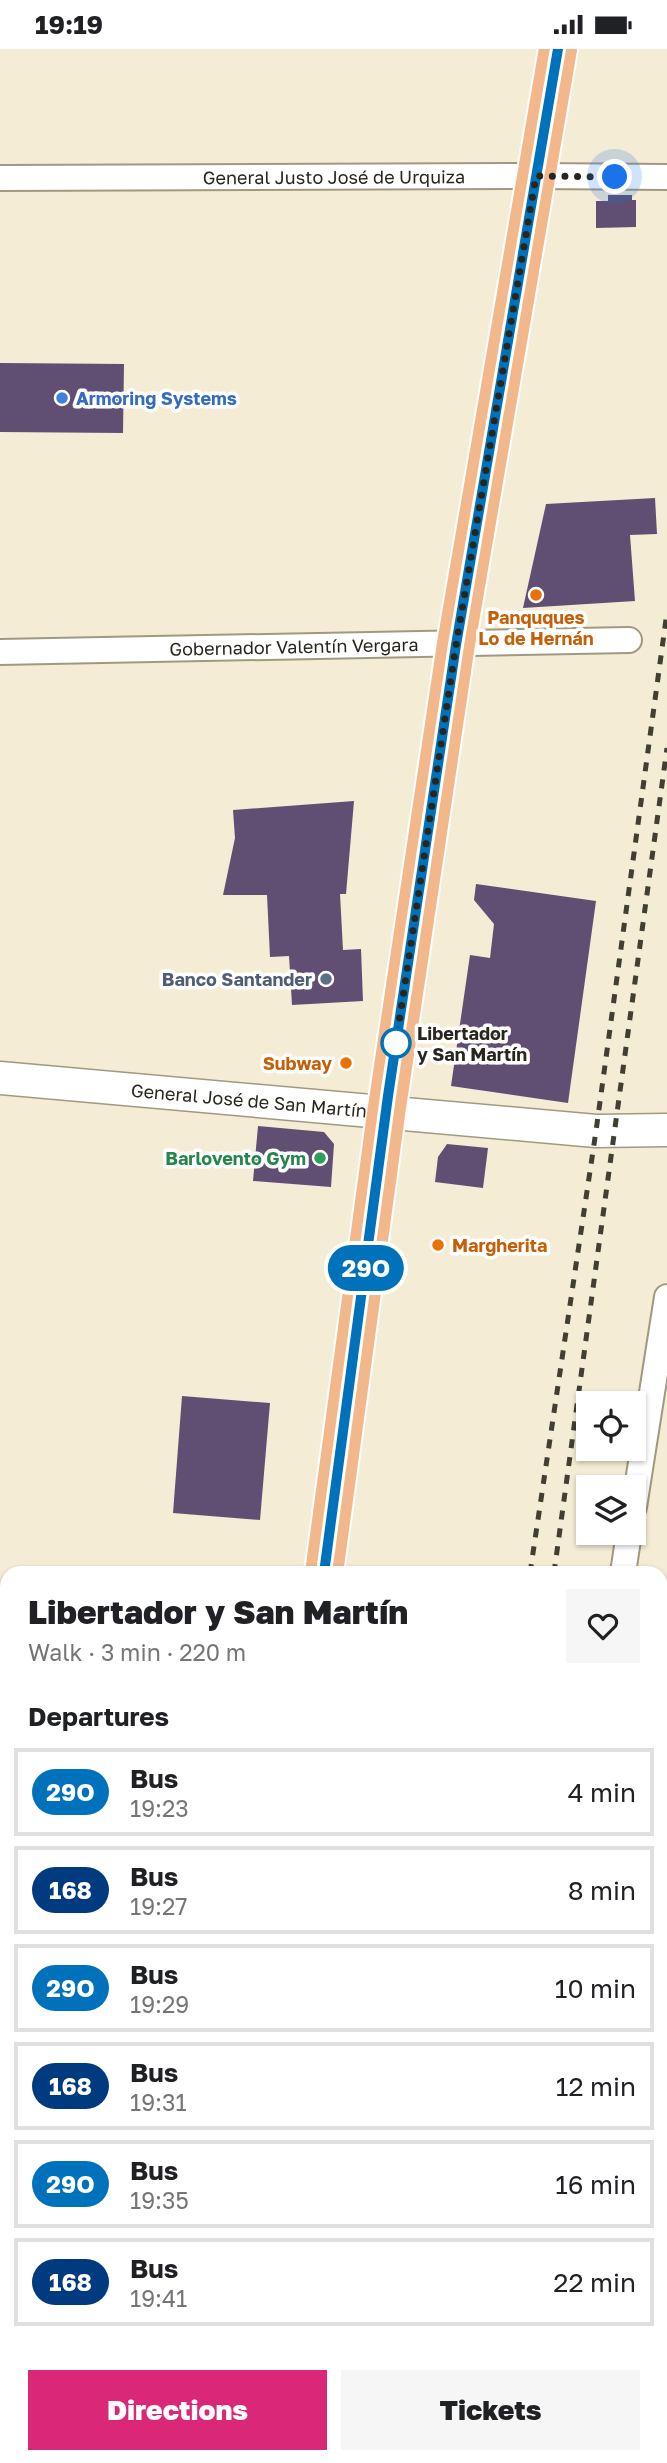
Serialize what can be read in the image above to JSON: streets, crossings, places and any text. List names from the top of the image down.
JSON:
{
  "streets": {
    "street": ["General Justo José de Urquiza", "Gobernador Valentín Vergara", "General José de San Martín"]
  },
  "places": [
    "Armoring Systems",
    "Panquques Lo de Hernán",
    "Banco Santander",
    "Libertador y San Martín",
    "Subway",
    "Barlovento Gym",
    "Margherita"
  ],
  "lines": ["bus line 29O"],
  "page": {
    "status": "19:19",
    "on_map": "29O",
    "heading": [
      ["Libertador y San Martín", "Walk · 3 min · 220 m"],
      "Departures"
    ],
    "list": [
      {
        "mark": "29O",
        "name": "Bus",
        "note": "19:23",
        "value": "4 min"
      },
      {
        "mark": "168",
        "name": "Bus",
        "note": "19:27",
        "value": "8 min"
      },
      {
        "mark": "29O",
        "name": "Bus",
        "note": "19:29",
        "value": "10 min"
      },
      {
        "mark": "168",
        "name": "Bus",
        "note": "19:31",
        "value": "12 min"
      },
      {
        "mark": "29O",
        "name": "Bus",
        "note": "19:35",
        "value": "16 min"
      },
      {
        "mark": "168",
        "name": "Bus",
        "note": "19:41",
        "value": "22 min"
      }
    ],
    "buttons": ["Directions", "Tickets"]
  }
}
